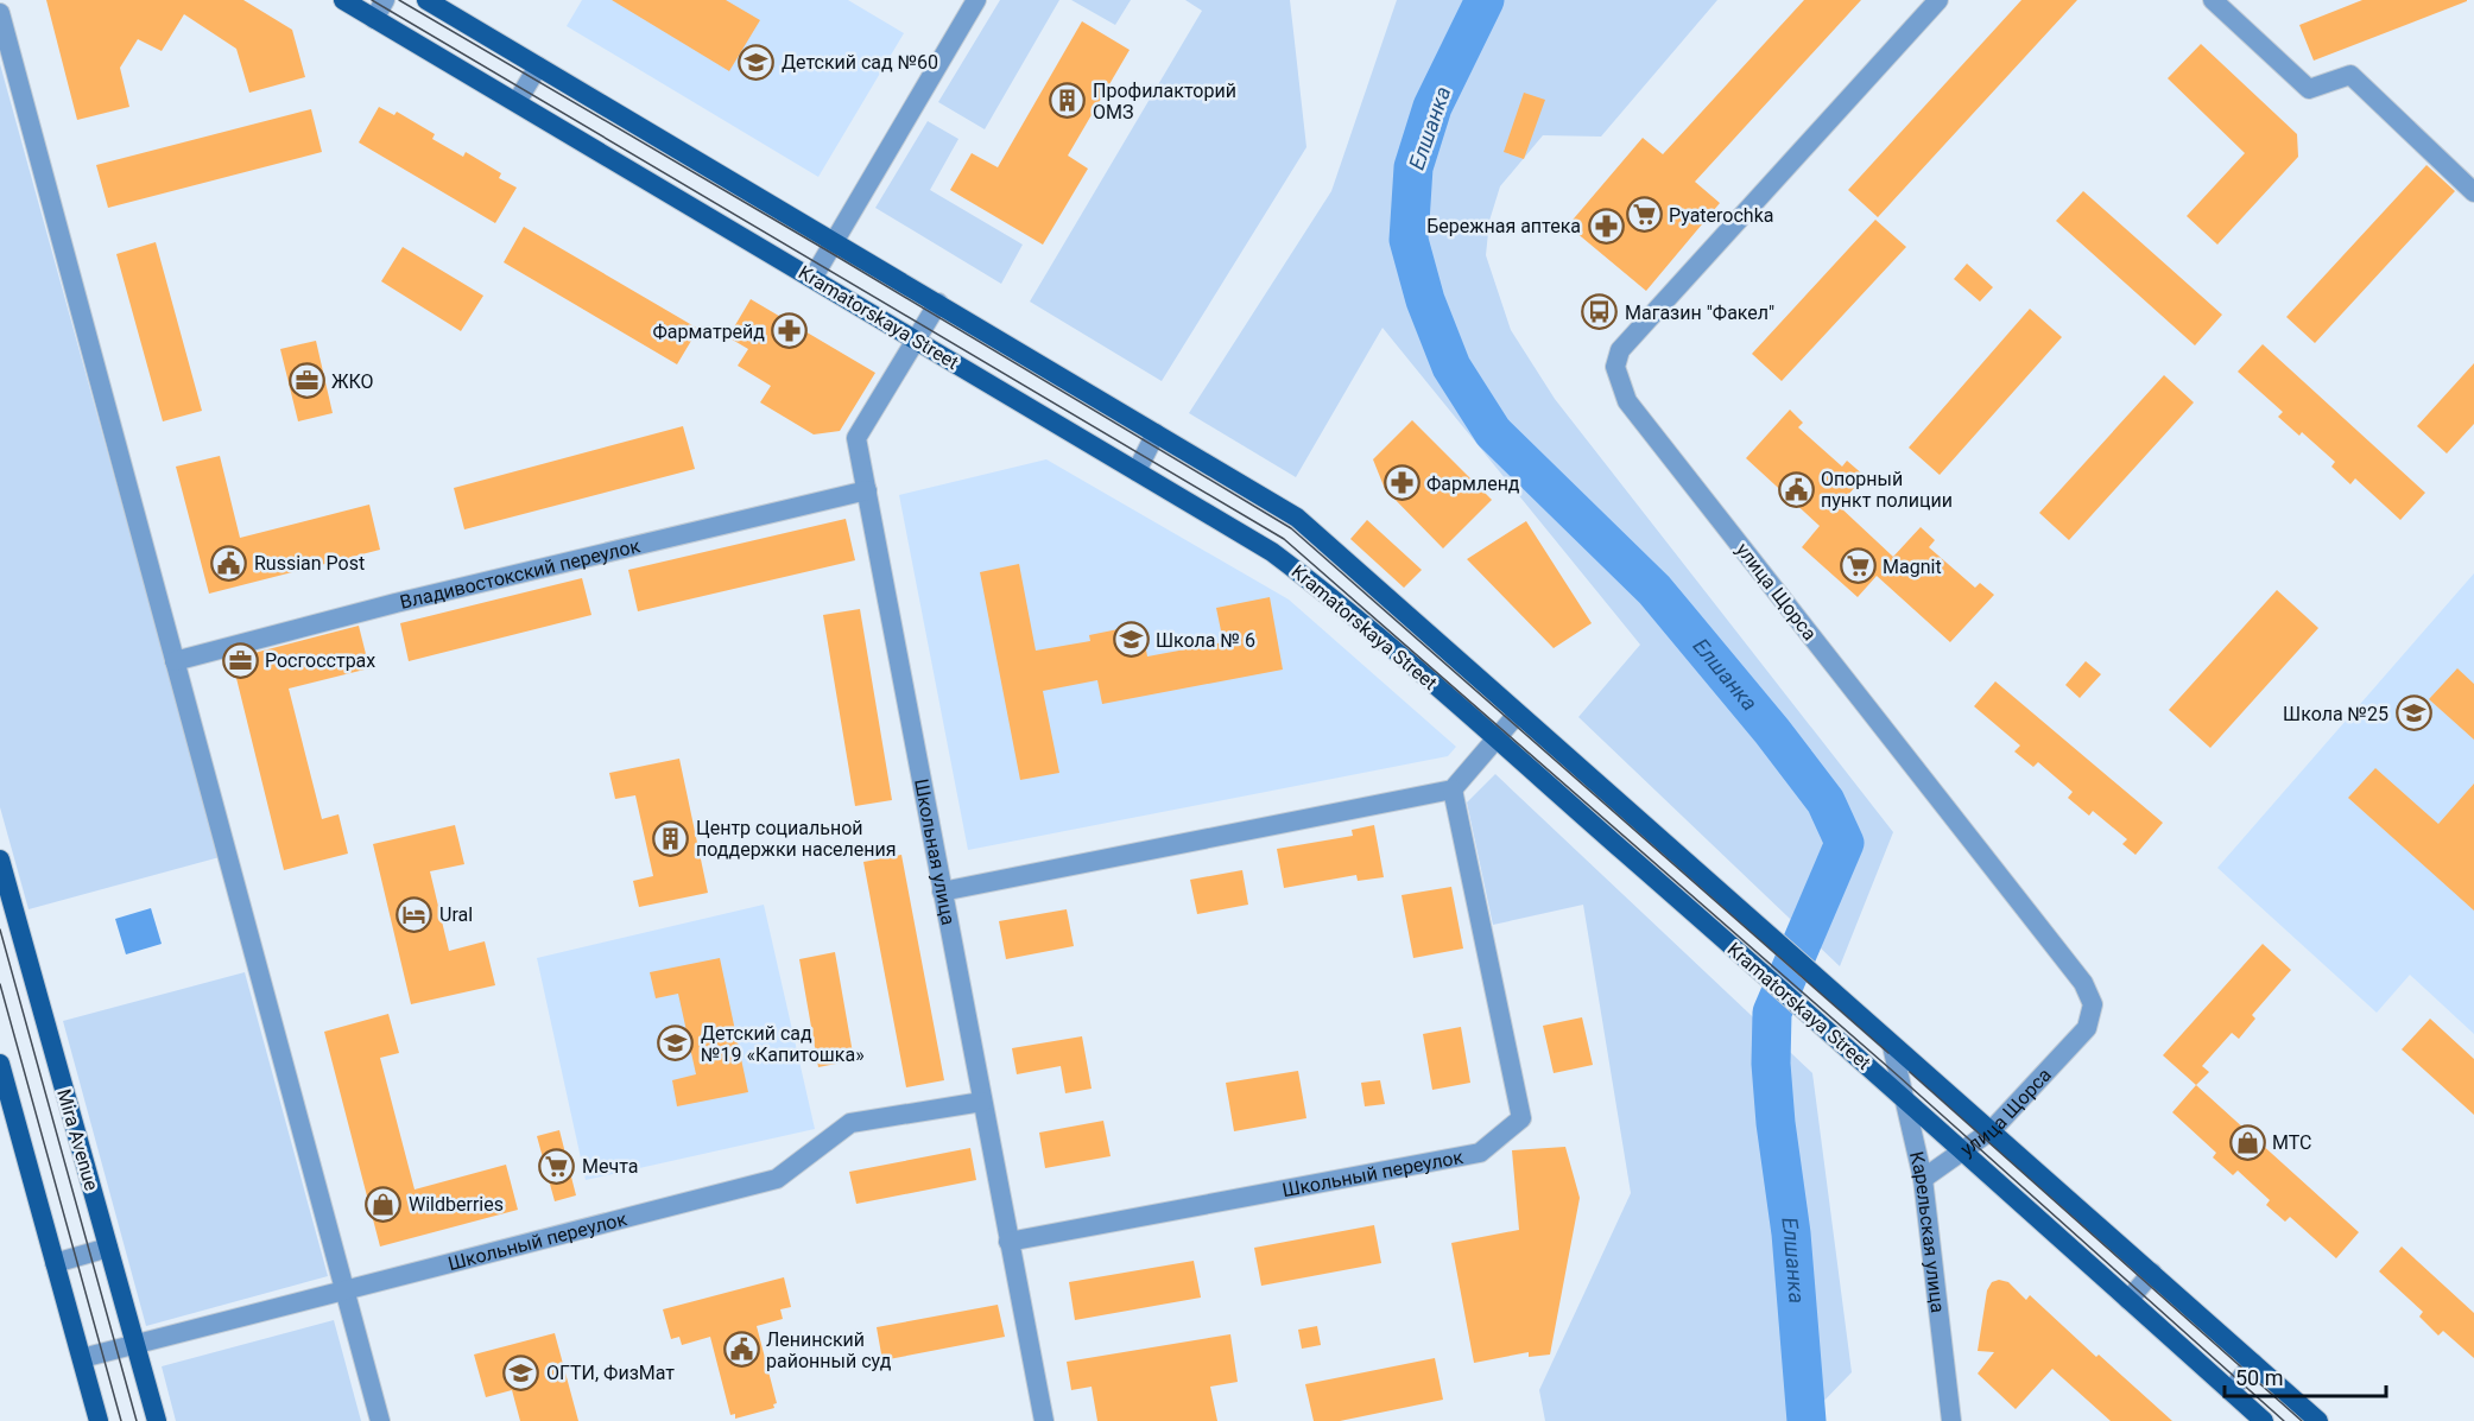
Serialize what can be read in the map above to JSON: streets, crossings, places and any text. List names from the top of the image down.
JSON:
{
  "streets": {
    "main road": ["Kramatorskaya Street", "Mira Avenue"],
    "street": [
      "Владивостокский переулок",
      "улица Щорса",
      "Школьная улица",
      "Школьный переулок",
      "Карельская улица"
    ]
  },
  "crossings": [
    ["Kramatorskaya Street", "улица Щорса"],
    ["Kramatorskaya Street", "Школьная улица"],
    ["Kramatorskaya Street", "Карельская улица"],
    ["Владивостокский переулок", "Школьная улица"],
    ["улица Щорса", "Карельская улица"],
    ["Школьная улица", "Школьный переулок"],
    ["Mira Avenue", "Школьный переулок"]
  ],
  "water": ["Елшанка"],
  "places": {
    "school or university": [
      "Детский сад №60",
      "Школа № 6",
      "Школа №25",
      "Детский сад №19 «Капитошка»",
      "ОГТИ, ФизМат"
    ],
    "building": ["Профилакторий ОМЗ", "Центр социальной поддержки населения"],
    "supermarket": ["Pyaterochka", "Magnit", "Мечта"],
    "pharmacy": ["Бережная аптека", "Фарматрейд", "Фармленд"],
    "bus stop": ["Магазин \"Факел\""],
    "office": ["ЖКО", "Росгосстрах"],
    "public building": ["Опорный пункт полиции", "Russian Post", "Ленинский районный суд"],
    "hotel": ["Ural"],
    "shop": ["МТС", "Wildberries"]
  },
  "scale_bar": "50 m"
}
